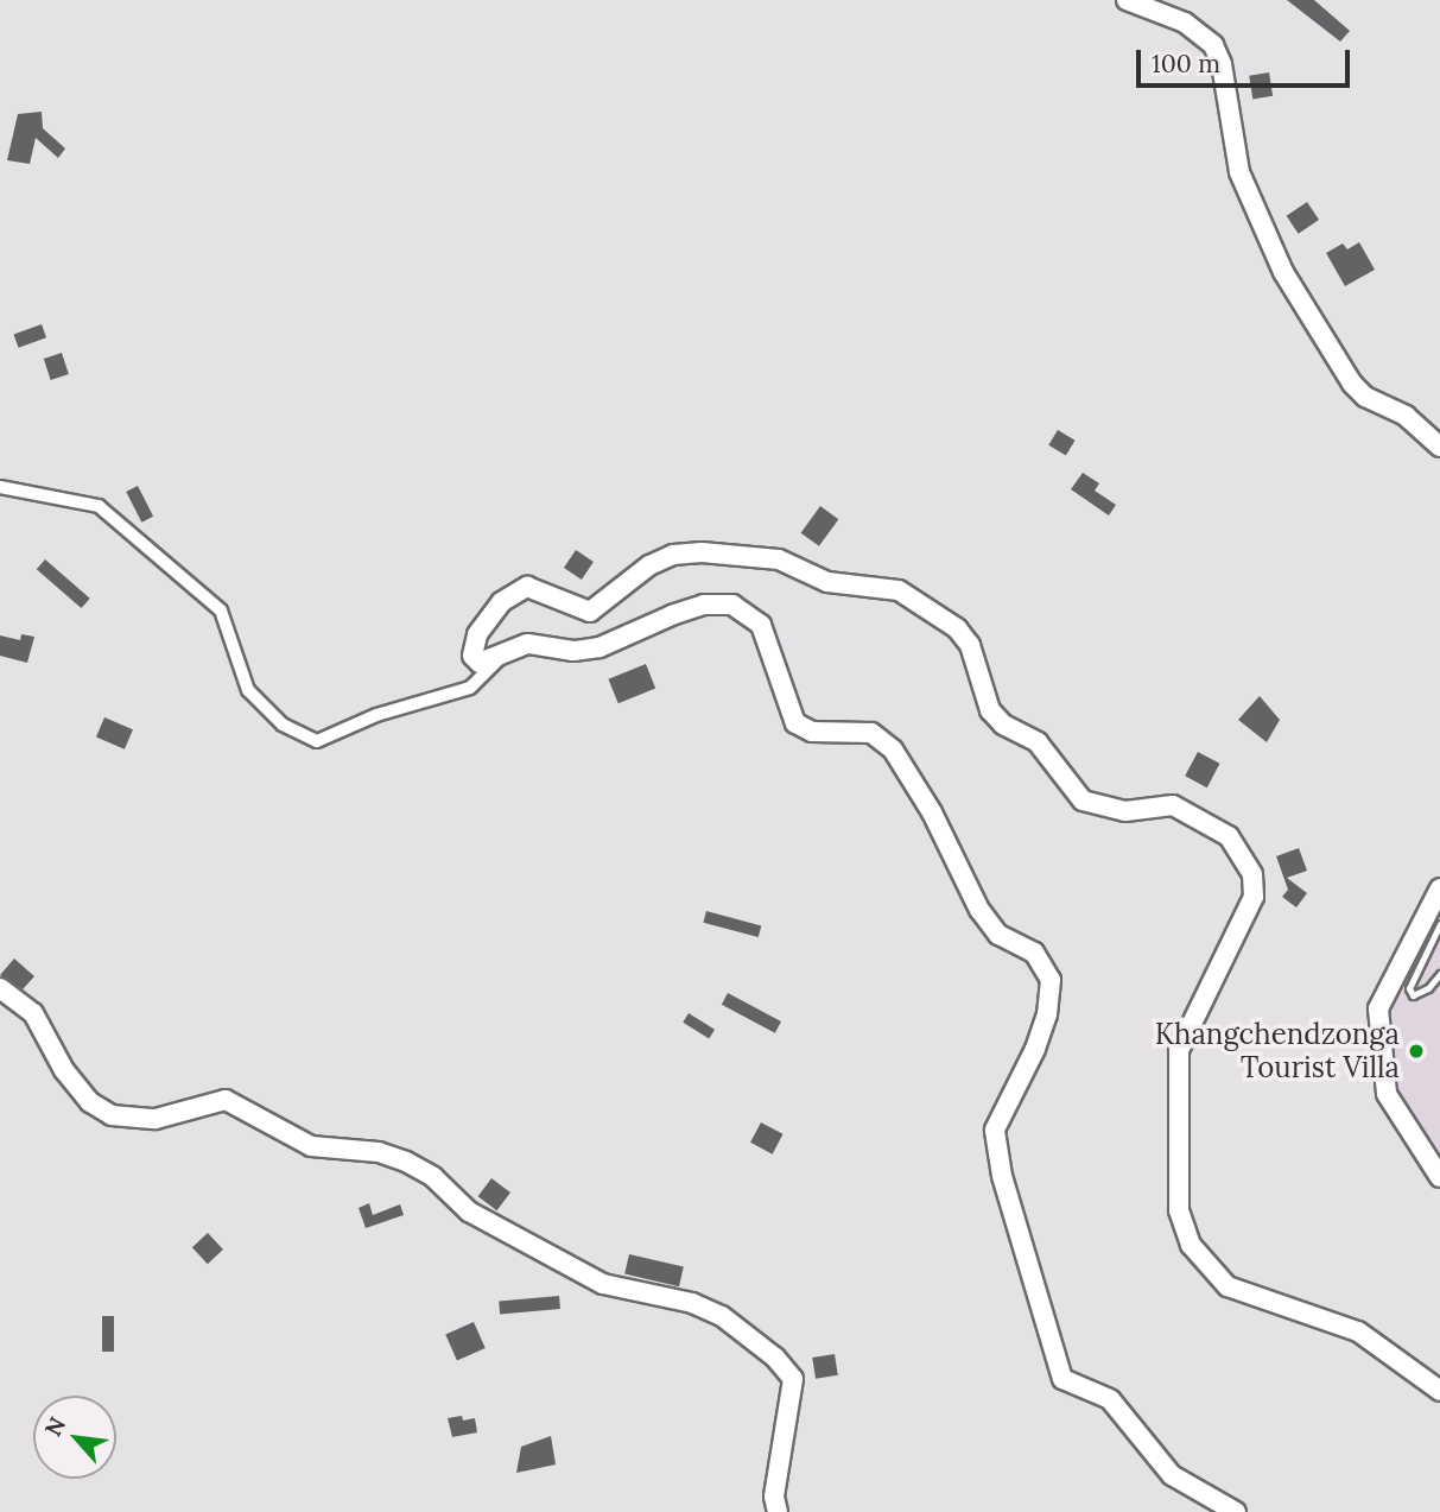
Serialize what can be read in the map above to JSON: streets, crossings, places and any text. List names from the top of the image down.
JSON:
{
  "places": ["Khangchendzonga Tourist Villa"],
  "scale_bar": "100 m",
  "north": "top left"
}
